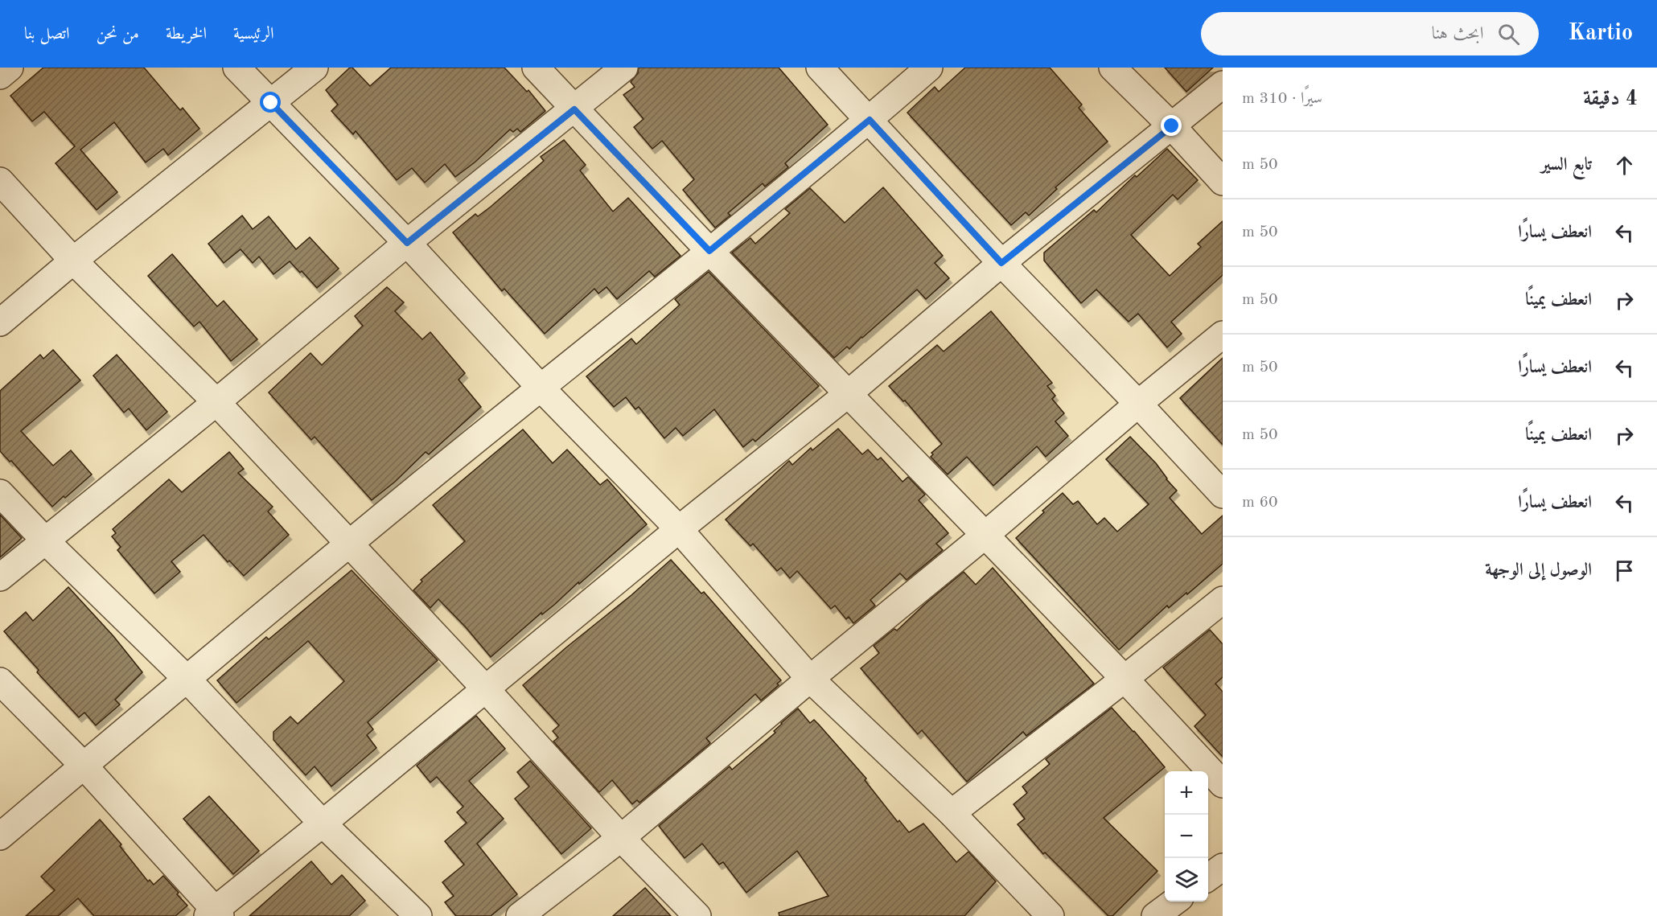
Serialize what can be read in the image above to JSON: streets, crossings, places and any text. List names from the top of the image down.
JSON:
{
  "page": {
    "header": "Kartio",
    "search": "ابحث هنا",
    "nav": [
      "الرئيسية",
      "الخريطة",
      "من نحن",
      "اتصل بنا"
    ],
    "heading": ["4 دقيقة", "سيرًا · 310 m"],
    "list": [
      ["تابع السير", "50 m"],
      ["انعطف يسارًا", "50 m"],
      ["انعطف يمينًا", "50 m"],
      ["انعطف يسارًا", "50 m"],
      ["انعطف يمينًا", "50 m"],
      ["انعطف يسارًا", "60 m"],
      "الوصول إلى الوجهة"
    ],
    "map_buttons": ["+", "−"]
  }
}
